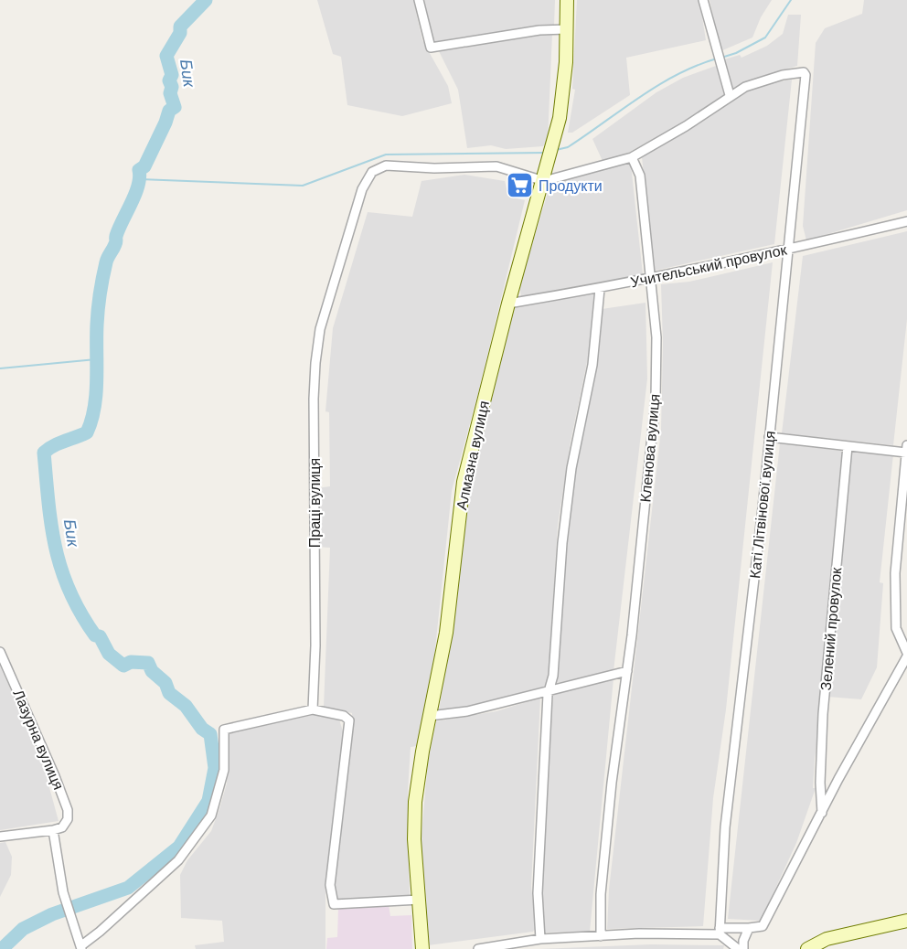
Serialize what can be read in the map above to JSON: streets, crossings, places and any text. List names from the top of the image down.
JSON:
{
  "streets": {
    "main road": ["Алмазна вулиця"],
    "street": [
      "Учительський провулок",
      "Кленова вулиця",
      "Праці вулиця",
      "Каті Літвінової вулиця",
      "Зелений провулок",
      "Лазурна вулиця"
    ]
  },
  "crossings": [
    ["Учительський провулок", "Кленова вулиця"],
    ["Учительський провулок", "Алмазна вулиця"],
    ["Учительський провулок", "Каті Літвінової вулиця"],
    ["Алмазна вулиця", "Праці вулиця"]
  ],
  "water": ["Бик"],
  "places": {
    "supermarket": ["Продукти"]
  }
}
